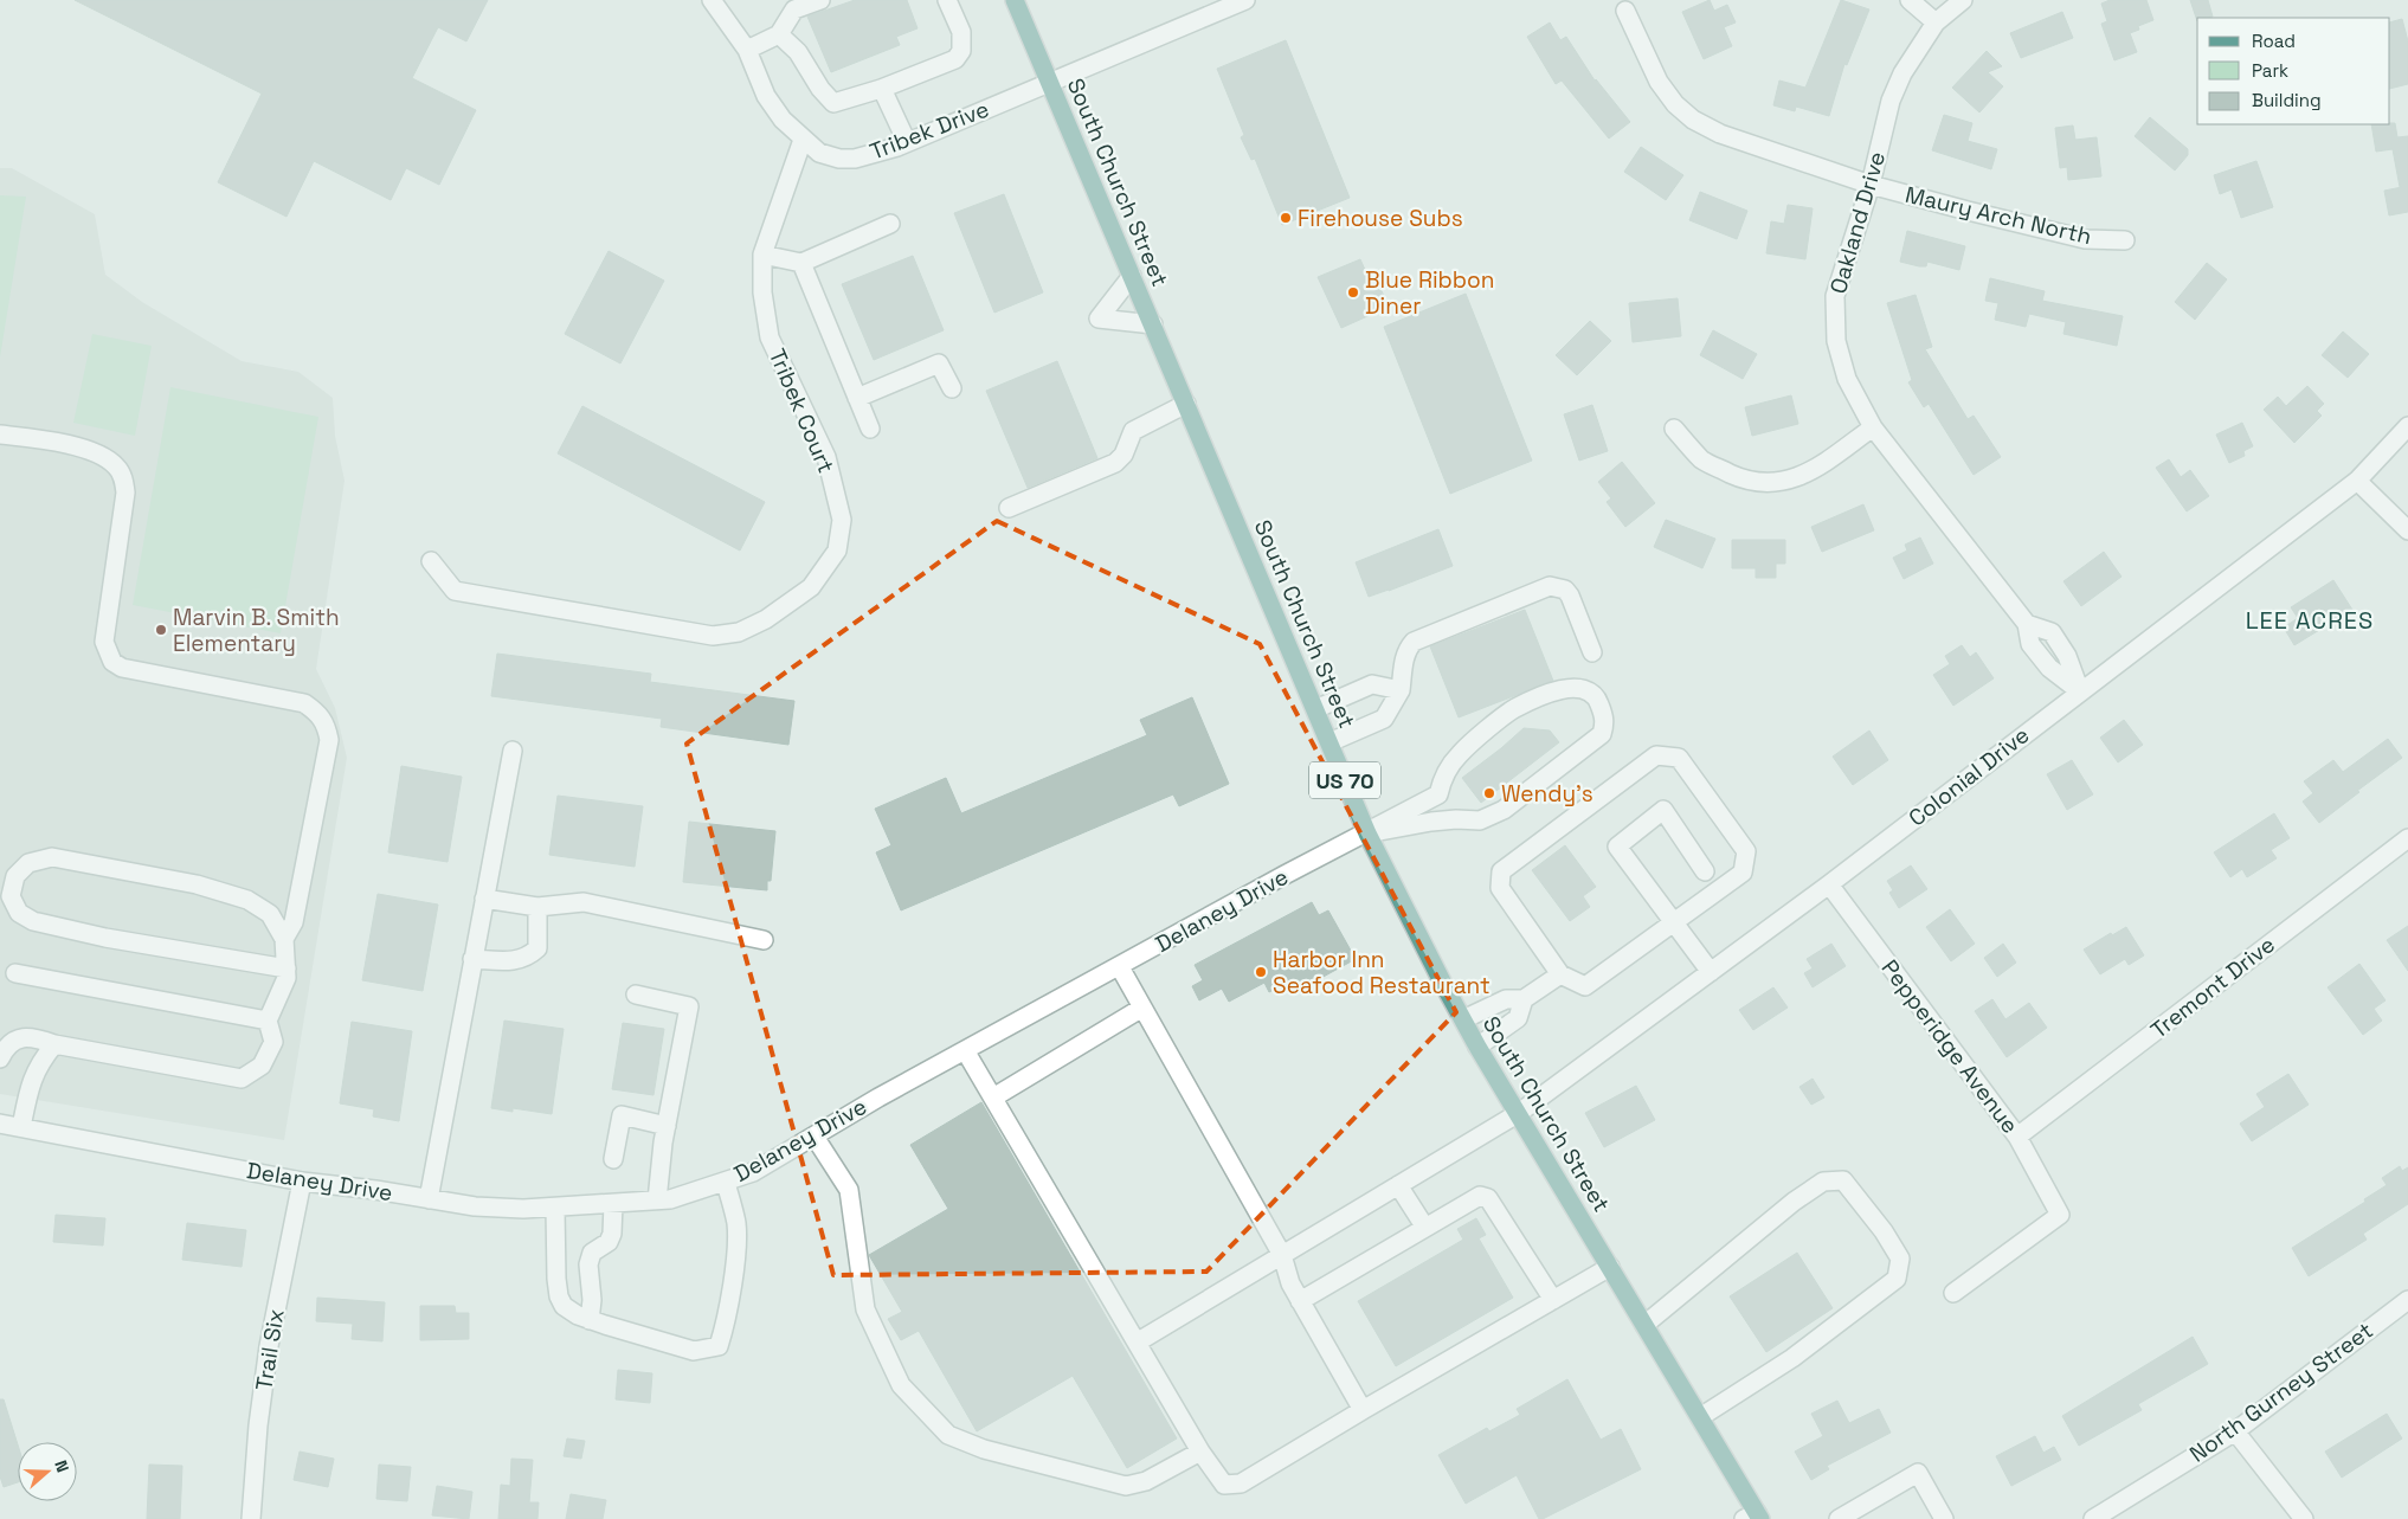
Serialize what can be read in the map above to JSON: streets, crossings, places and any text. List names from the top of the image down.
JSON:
{
  "streets": {
    "main road": ["South Church Street", "US 70"],
    "street": [
      "Tribek Drive",
      "Maury Arch North",
      "Oakland Drive",
      "Tribek Court",
      "Colonial Drive",
      "Delaney Drive",
      "Tremont Drive",
      "Pepperidge Avenue",
      "Trail Six",
      "North Gurney Street"
    ]
  },
  "crossings": [
    ["Tribek Drive", "South Church Street"],
    ["Tribek Drive", "Tribek Court"],
    ["South Church Street", "Colonial Drive"],
    ["South Church Street", "Delaney Drive"],
    ["Maury Arch North", "Oakland Drive"],
    ["Oakland Drive", "Colonial Drive"],
    ["Colonial Drive", "Pepperidge Avenue"],
    ["Delaney Drive", "Trail Six"],
    ["Tremont Drive", "Pepperidge Avenue"]
  ],
  "districts": ["LEE ACRES"],
  "places": [
    "Firehouse Subs",
    "Blue Ribbon Diner",
    "Marvin B. Smith Elementary",
    "Wendy's",
    "Harbor Inn Seafood Restaurant"
  ],
  "legend": ["Road", "Park", "Building"],
  "north": "right"
}
